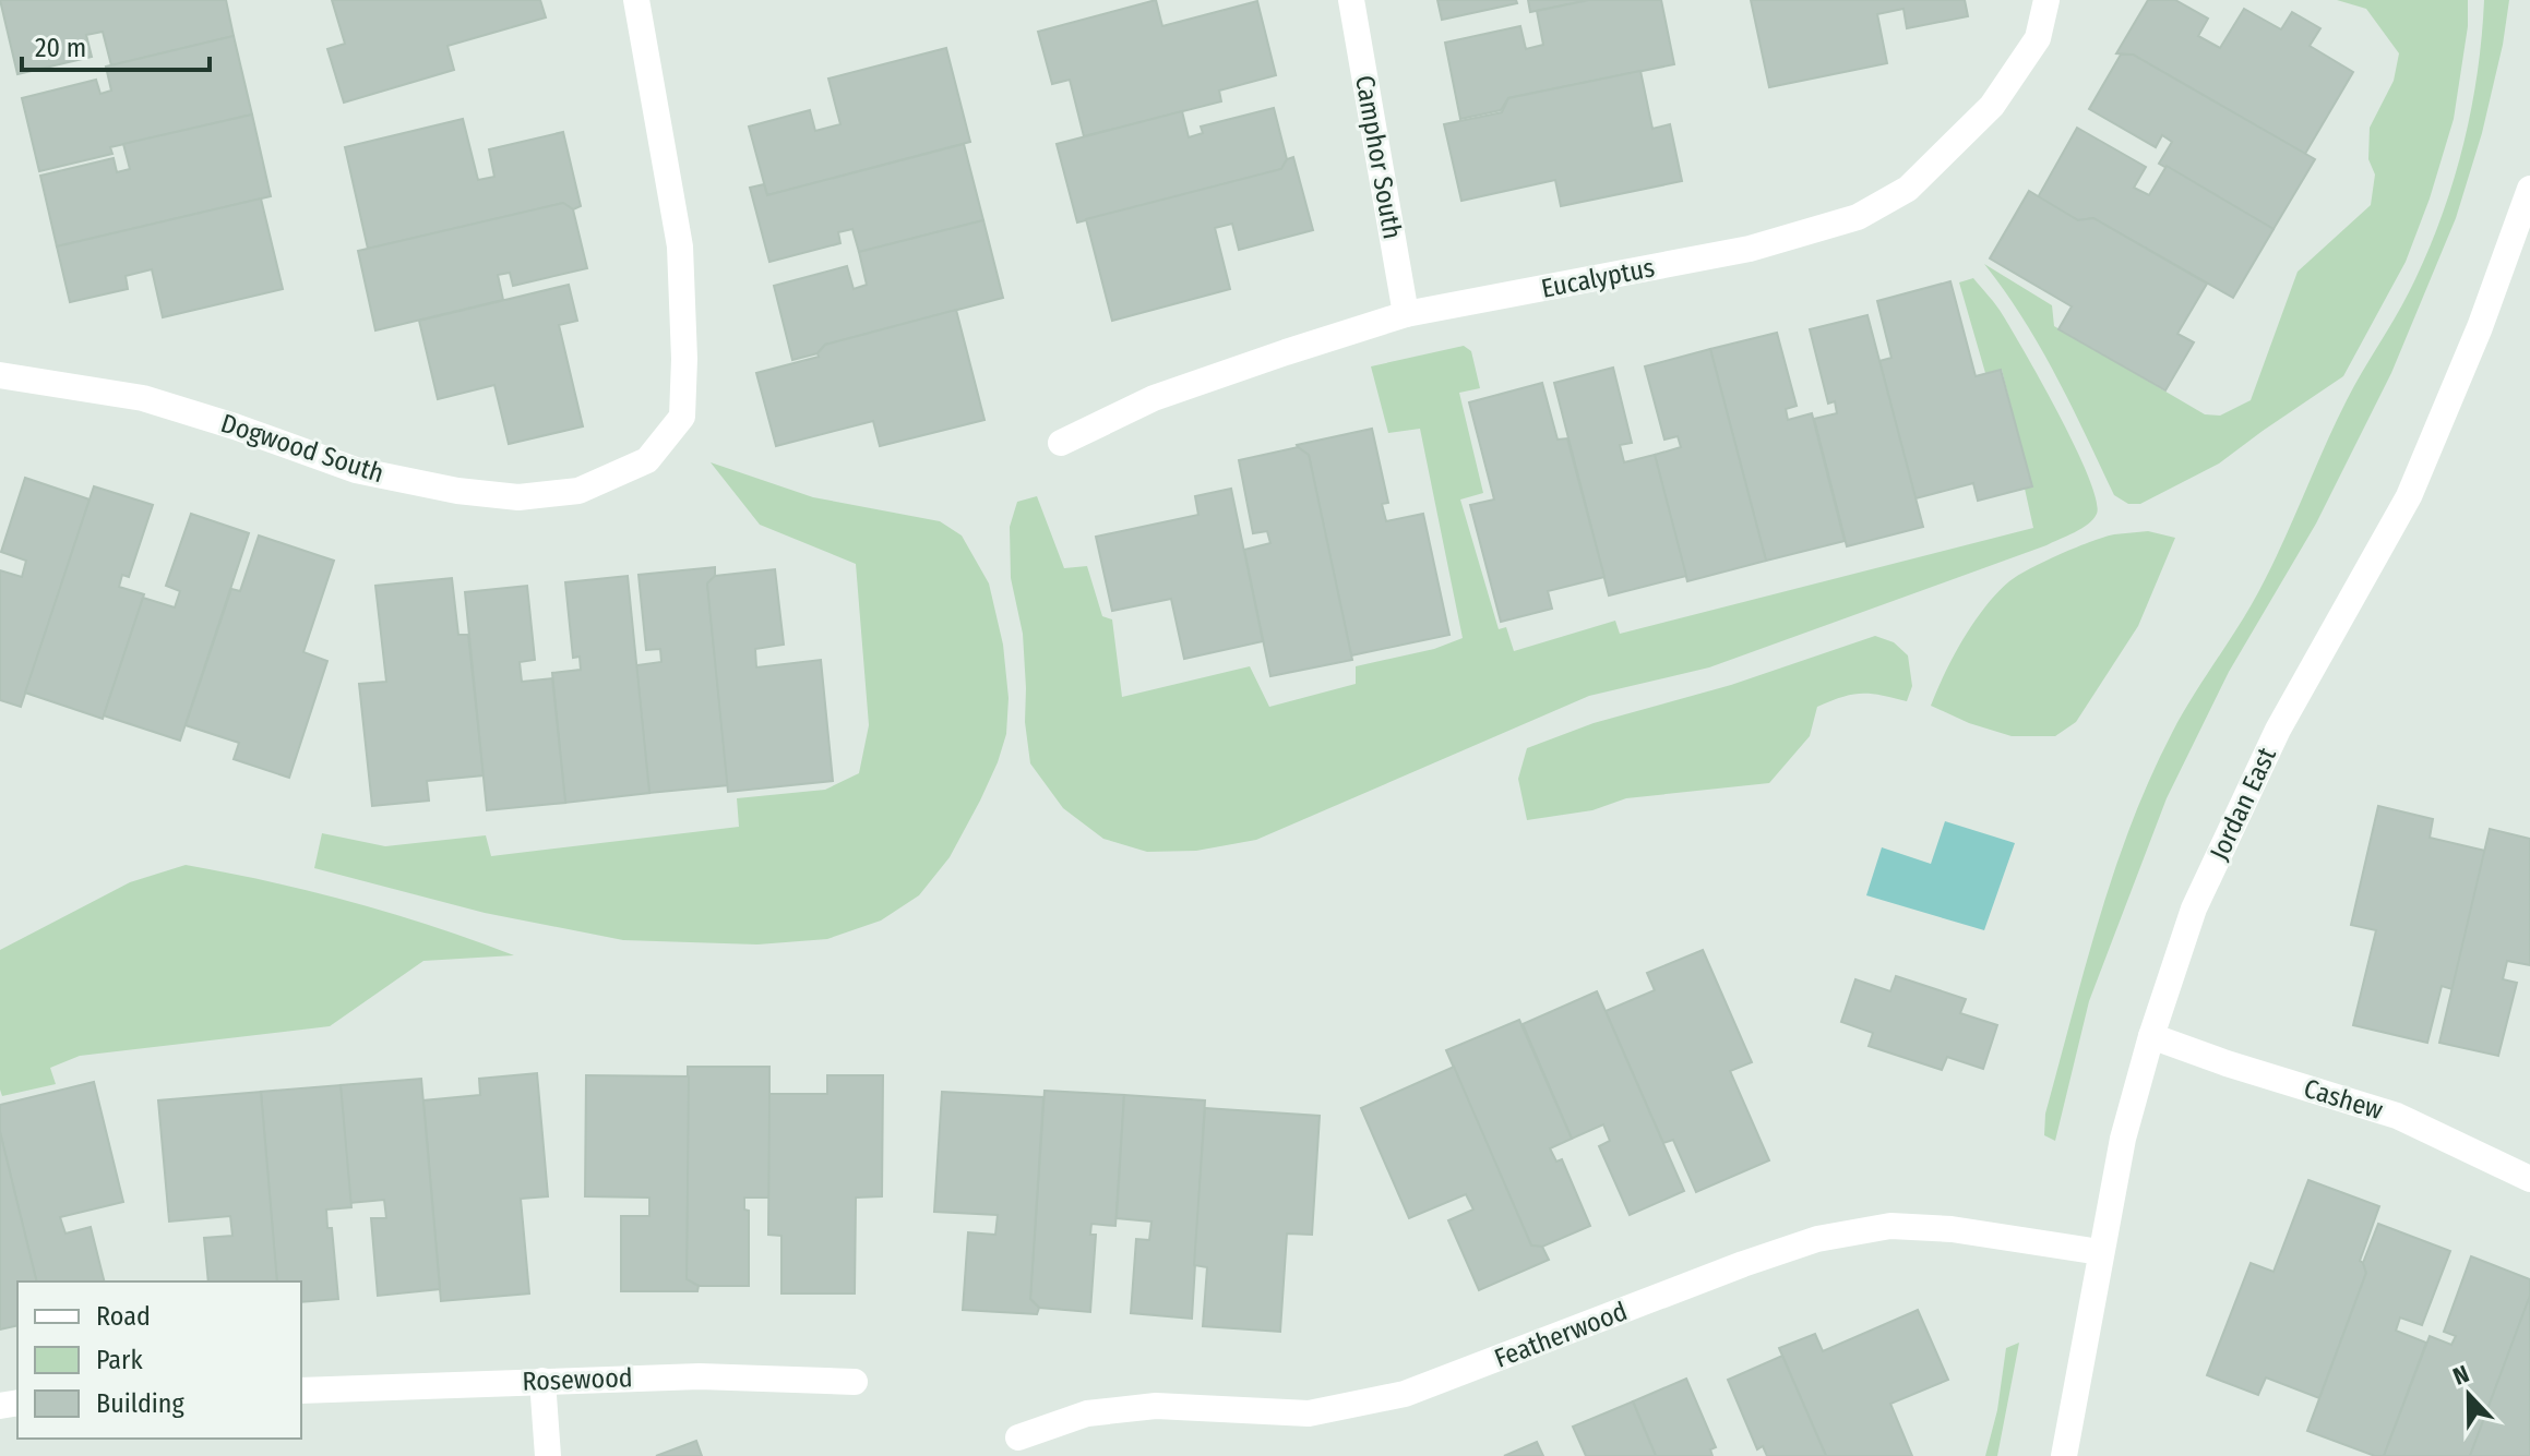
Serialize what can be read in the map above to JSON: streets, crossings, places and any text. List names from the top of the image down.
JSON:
{
  "streets": {
    "street": [
      "Camphor South",
      "Eucalyptus",
      "Dogwood South",
      "Jordan East",
      "Cashew",
      "Featherwood",
      "Rosewood"
    ]
  },
  "crossings": [
    ["Camphor South", "Eucalyptus"],
    ["Jordan East", "Cashew"],
    ["Jordan East", "Featherwood"]
  ],
  "legend": ["Road", "Park", "Building"],
  "scale_bar": "20 m",
  "north": "top"
}
